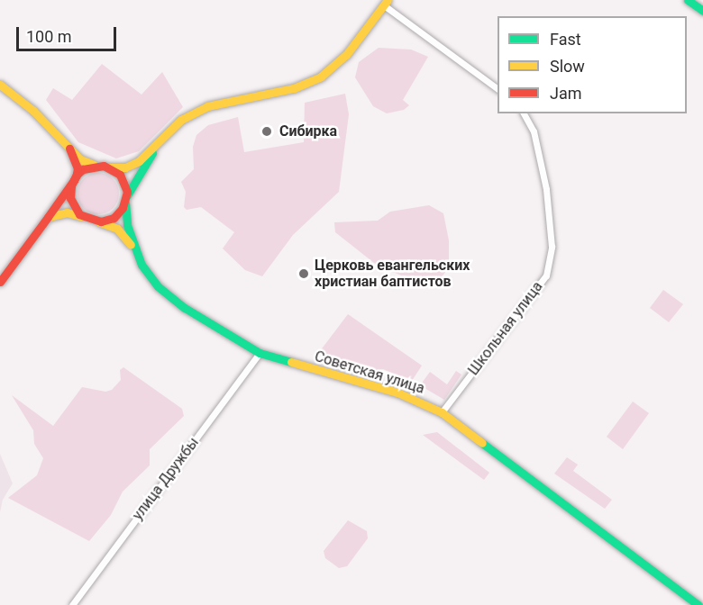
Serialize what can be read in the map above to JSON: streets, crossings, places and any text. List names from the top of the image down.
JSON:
{
  "streets": {
    "main road": ["Советская улица"],
    "street": ["Школьная улица", "улица Дружбы"]
  },
  "crossings": [
    ["Школьная улица", "Советская улица"],
    ["Советская улица", "улица Дружбы"]
  ],
  "places": ["Сибирка", "Церковь евангельских христиан баптистов"],
  "legend": ["Fast", "Slow", "Jam"],
  "scale_bar": "100 m"
}
